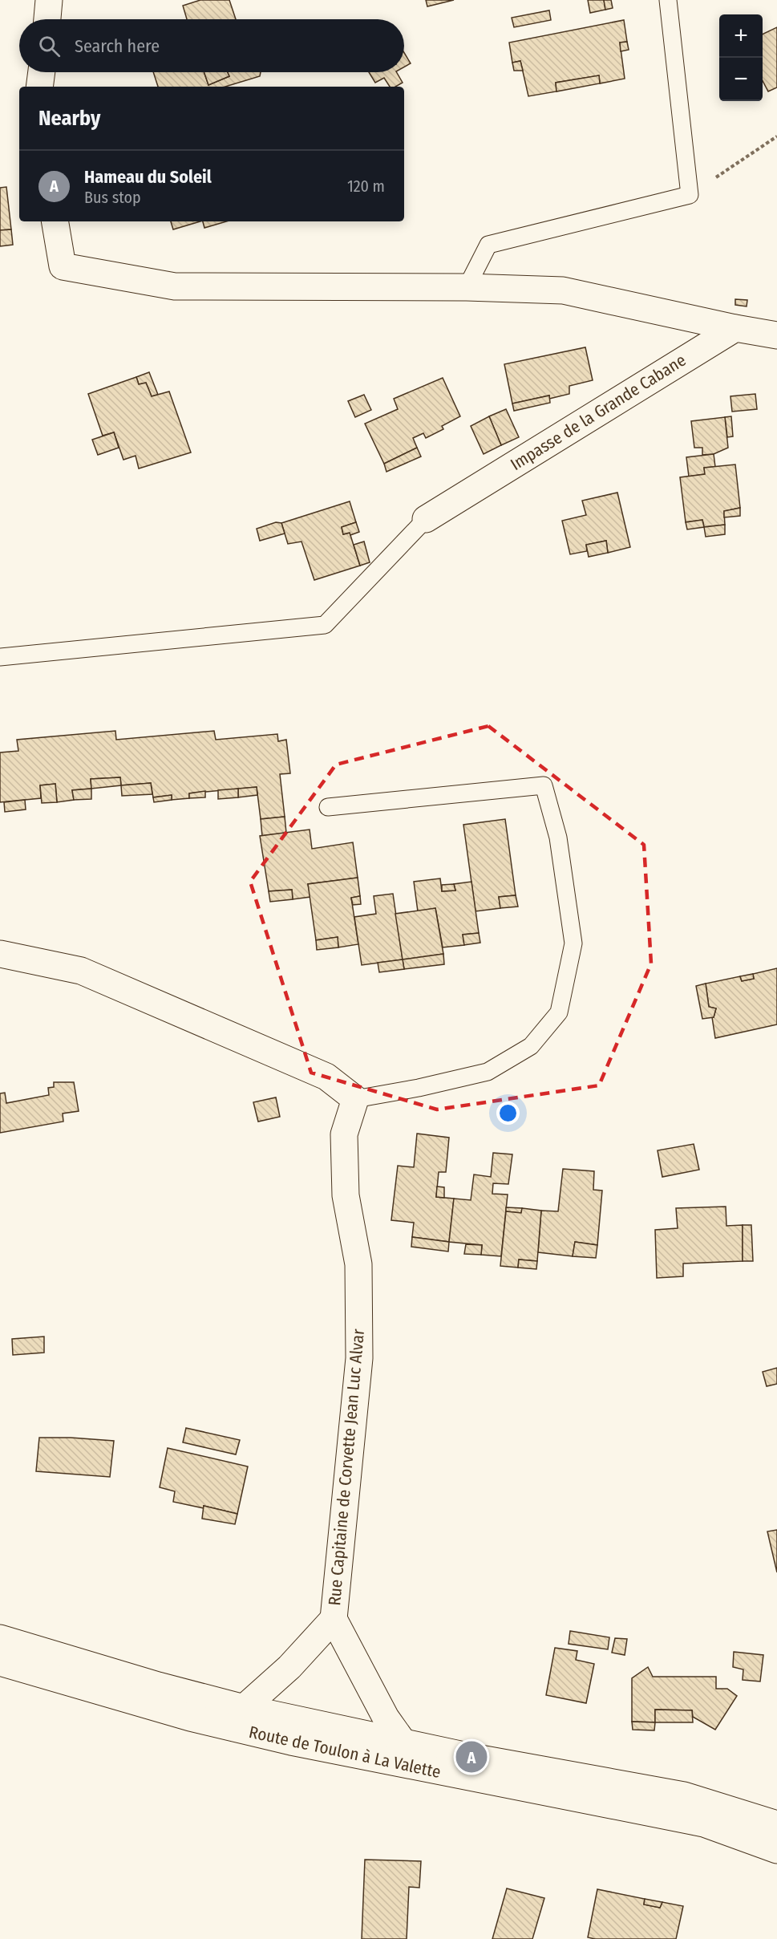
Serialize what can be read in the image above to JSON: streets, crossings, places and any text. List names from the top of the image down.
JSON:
{
  "streets": {
    "street": ["Impasse de la Grande Cabane", "Rue Capitaine de Corvette Jean Luc Alvar", "Route de Toulon à La Valette"]
  },
  "page": {
    "map_buttons": ["+", "−"],
    "search": "Search here",
    "heading": "Nearby",
    "list": [
      {
        "mark": "A",
        "name": "Hameau du Soleil",
        "note": "Bus stop",
        "value": "120 m"
      }
    ],
    "pins": "A"
  }
}
